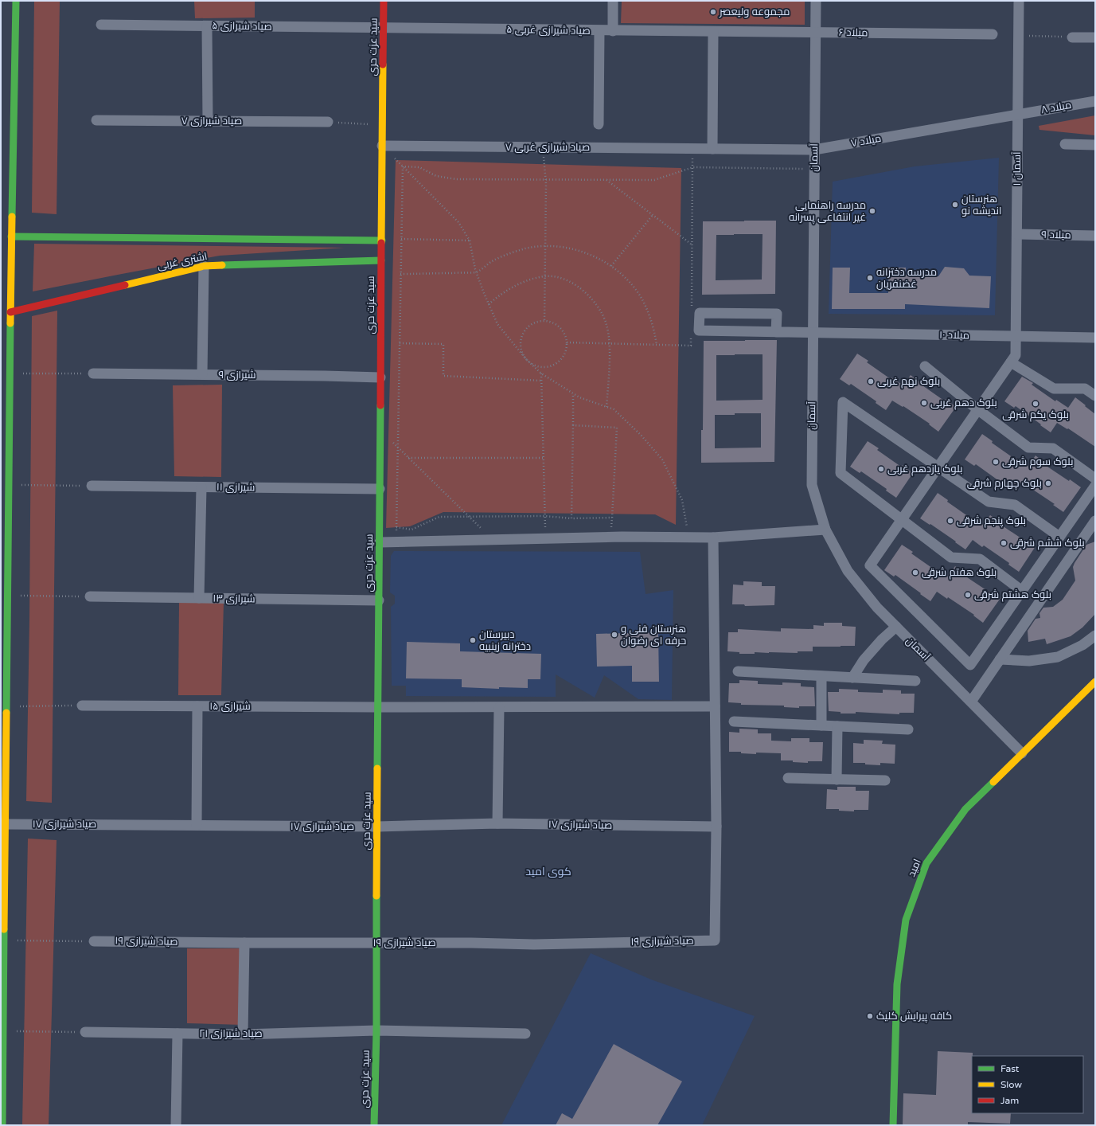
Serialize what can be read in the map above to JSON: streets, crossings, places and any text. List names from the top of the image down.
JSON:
{
  "streets": {
    "street": [
      "صیاد شیرازی ۵",
      "صیاد شیرازی غربی ۵",
      "میلاد ۶",
      "سید عزت حری",
      "میلاد ۸",
      "صیاد شیرازی ۷",
      "میلاد ۷",
      "صیاد شیرازی غربی ۷",
      "آسمان",
      "آسمان ۱",
      "میلاد ۹",
      "اشتری غربی",
      "میلاد ۱۰",
      "شیرازی ۹",
      "شیرازی ۱۱",
      "شیرازی ۱۳",
      "شیرازی ۱۵",
      "صیاد شیرازی ۱۷",
      "امید",
      "صیاد شیرازی ۱۹",
      "صیاد شیرازی ۲۱"
    ]
  },
  "crossings": [
    ["صیاد شیرازی ۵", "صیاد شیرازی غربی ۵"],
    ["صیاد شیرازی ۵", "سید عزت حری"],
    ["صیاد شیرازی غربی ۵", "میلاد ۶"],
    ["صیاد شیرازی غربی ۵", "سید عزت حری"],
    ["میلاد ۶", "آسمان"],
    ["سید عزت حری", "صیاد شیرازی غربی ۷"],
    ["سید عزت حری", "اشتری غربی"],
    ["سید عزت حری", "شیرازی ۹"],
    ["سید عزت حری", "شیرازی ۱۱"],
    ["سید عزت حری", "شیرازی ۱۳"],
    ["سید عزت حری", "شیرازی ۱۵"],
    ["سید عزت حری", "صیاد شیرازی ۱۷"],
    ["سید عزت حری", "صیاد شیرازی ۱۹"],
    ["سید عزت حری", "صیاد شیرازی ۲۱"],
    ["میلاد ۸", "میلاد ۷"],
    ["میلاد ۸", "آسمان ۱"],
    ["میلاد ۷", "صیاد شیرازی غربی ۷"],
    ["میلاد ۷", "آسمان"],
    ["میلاد ۷", "آسمان ۱"],
    ["آسمان", "میلاد ۱۰"],
    ["آسمان", "امید"],
    ["آسمان ۱", "میلاد ۹"],
    ["آسمان ۱", "میلاد ۱۰"],
    ["صیاد شیرازی ۱۷", "صیاد شیرازی ۱۹"]
  ],
  "districts": ["کوی امید"],
  "places": [
    "مجموعه ولیعصر",
    "هنرستان اندیشه نو",
    "مدرسه راهنمایی غیر انتفاعی پسرانه",
    "مدرسه دخترانه غضنفریان",
    "بلوک نهم غربی",
    "بلوک دهم غربی",
    "بلوک یکم شرقی",
    "بلوک سوم شرقی",
    "بلوک یازدهم غربی",
    "بلوک چهارم شرقی",
    "بلوک پنجم شرقی",
    "بلوک ششم شرقی",
    "بلوک هفتم شرقی",
    "بلوک هشتم شرقی",
    "هنرستان فنی و حرفه ای رضوان",
    "دبیرستان دخترانه زینبیه",
    "کافه پیرایش کلیک"
  ],
  "legend": ["Fast", "Slow", "Jam"]
}
